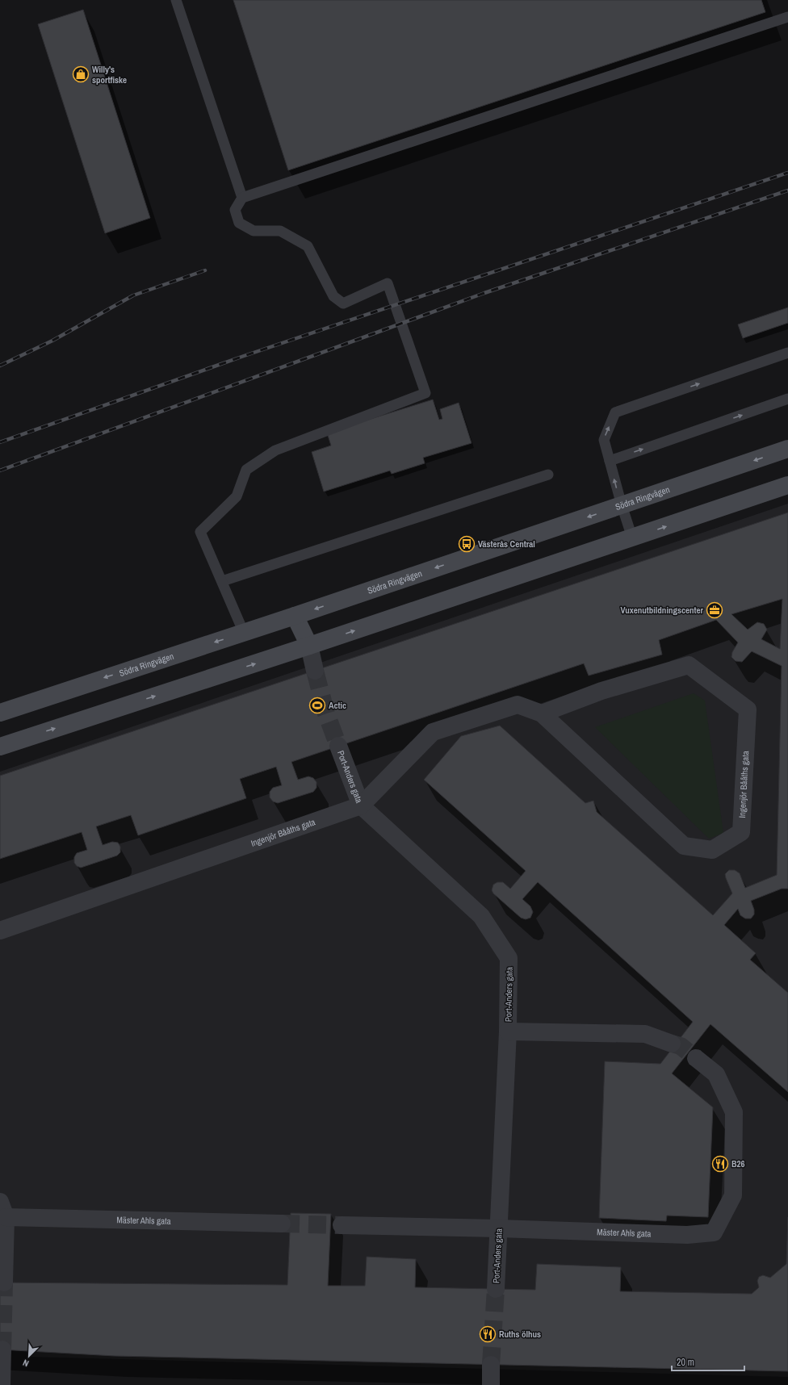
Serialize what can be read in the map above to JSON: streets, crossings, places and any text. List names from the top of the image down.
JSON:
{
  "streets": {
    "main road": ["Södra Ringvägen"],
    "street": ["Port-Anders gata", "Ingenjör Bååths gata", "Mäster Ahls gata"]
  },
  "crossings": [
    ["Port-Anders gata", "Ingenjör Bååths gata"],
    ["Port-Anders gata", "Mäster Ahls gata"]
  ],
  "places": {
    "shop": ["Willy's sportfiske"],
    "bus stop": ["Västerås Central"],
    "office": ["Vuxenutbildningscenter"],
    "sports": ["Actic"],
    "restaurant": ["B26", "Ruths ölhus"]
  },
  "scale_bar": "20 m",
  "north": "bottom left"
}
